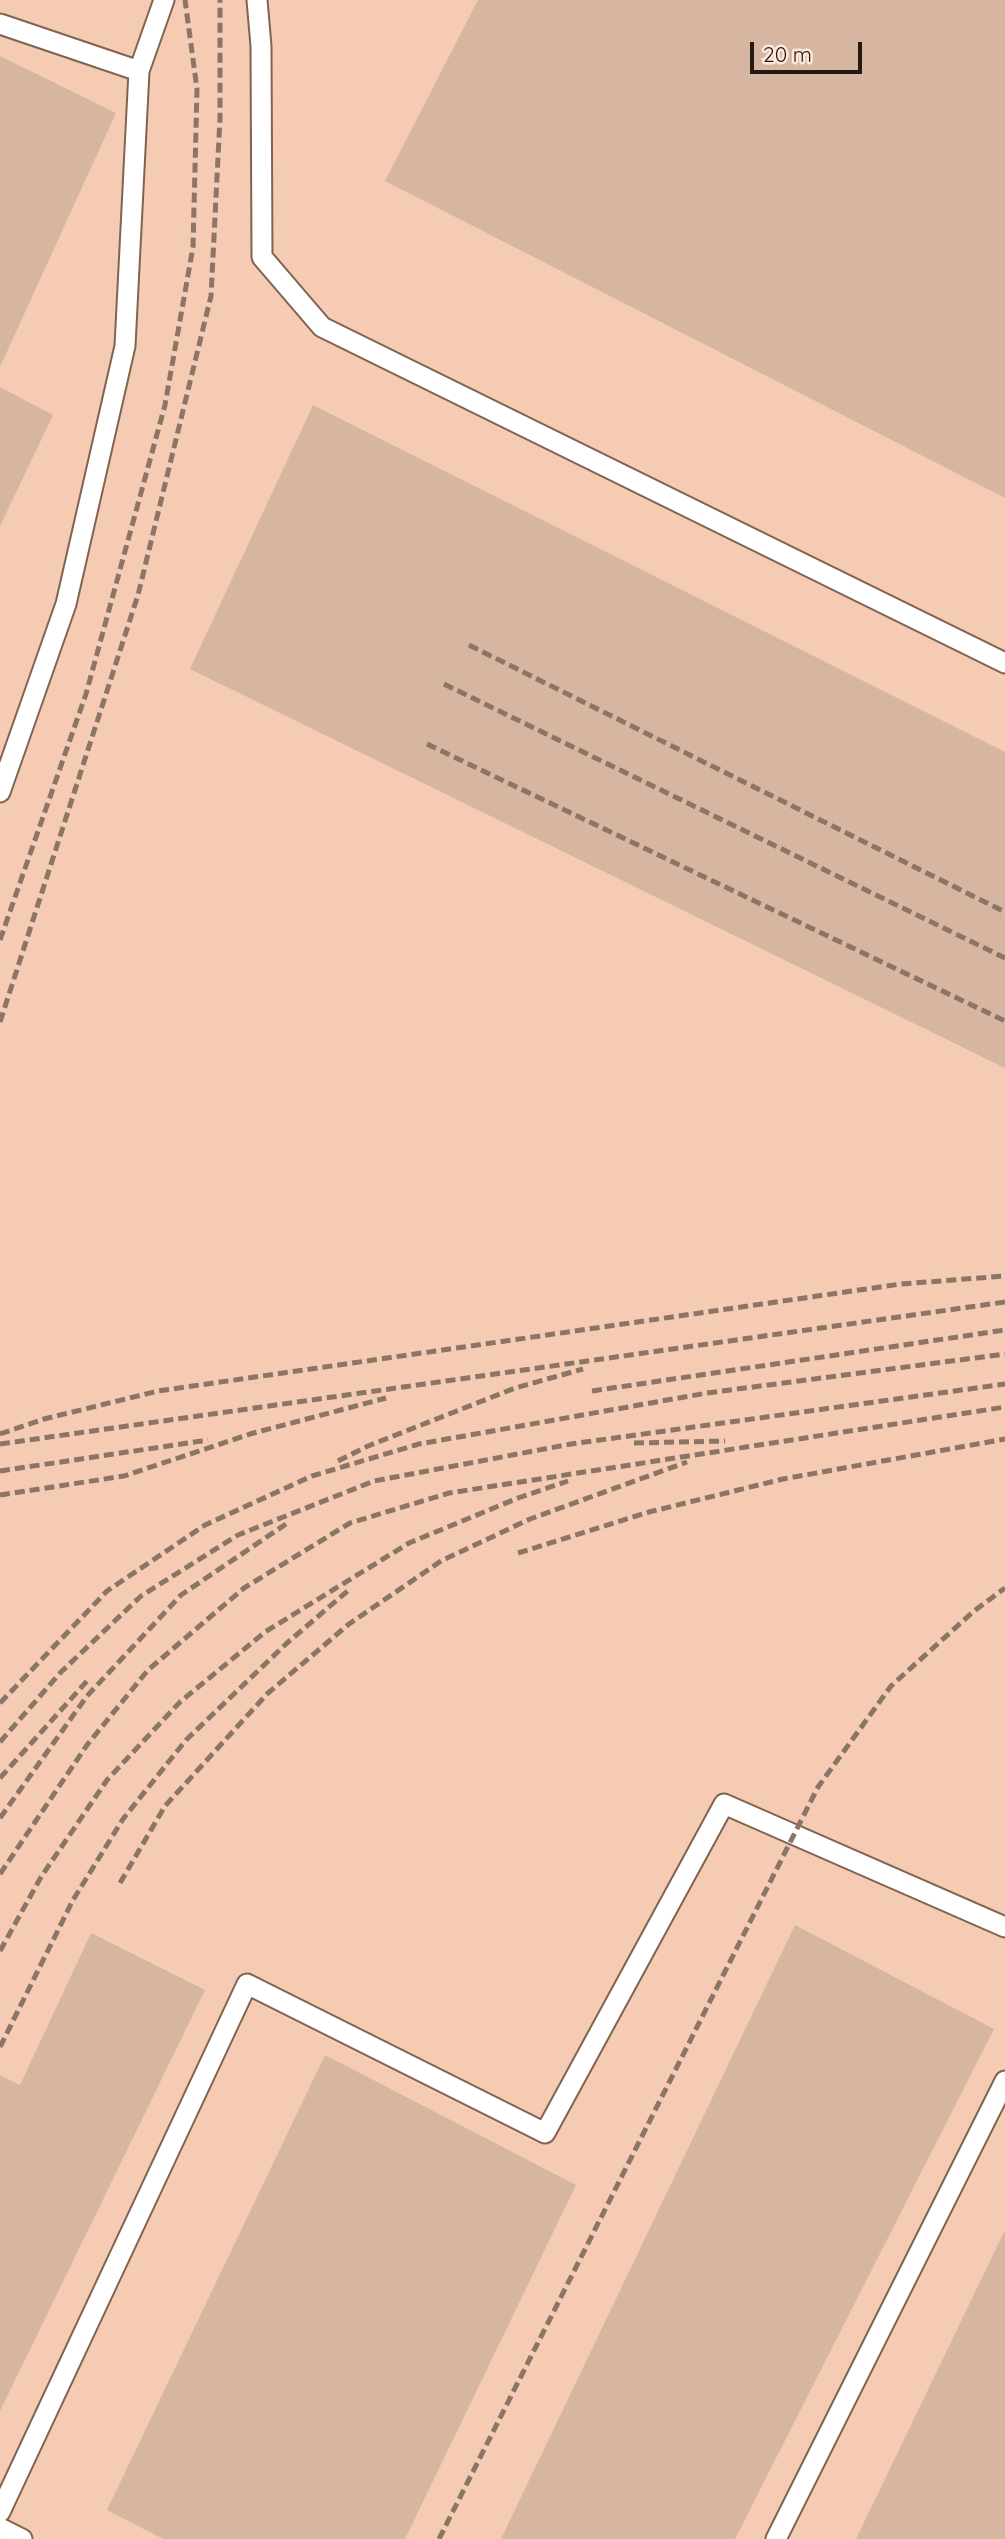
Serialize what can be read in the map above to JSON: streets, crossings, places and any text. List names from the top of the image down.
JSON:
{
  "scale_bar": "20 m"
}
